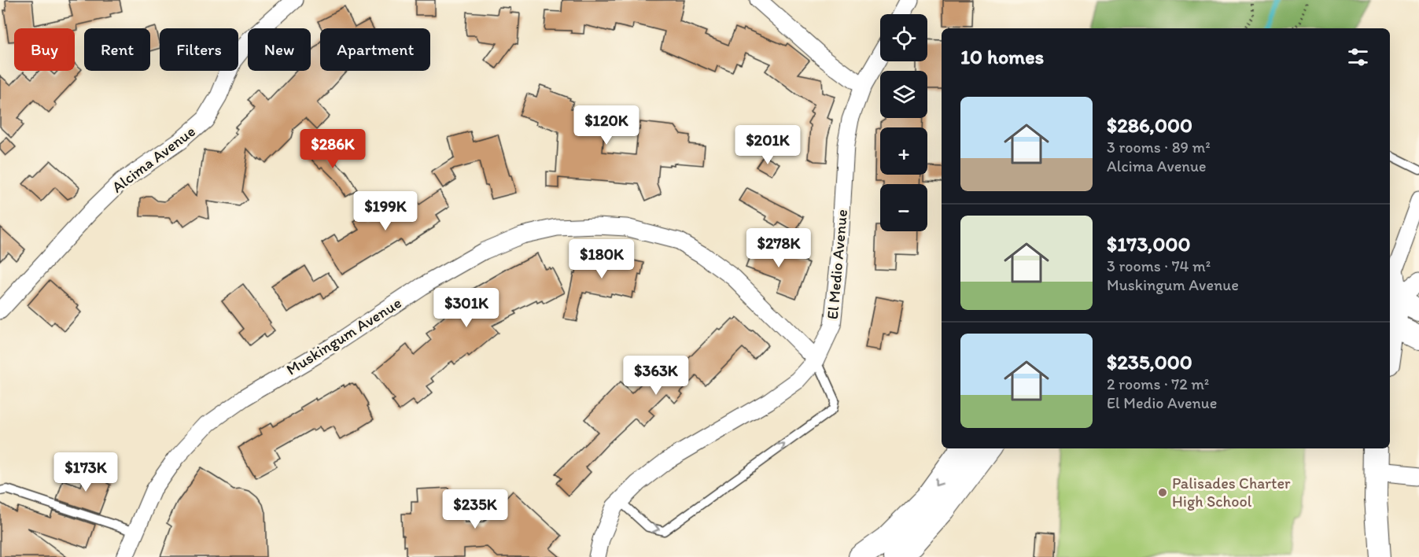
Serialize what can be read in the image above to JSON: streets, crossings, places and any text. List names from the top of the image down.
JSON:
{
  "streets": {
    "street": ["Alcima Avenue", "El Medio Avenue", "Muskingum Avenue"]
  },
  "crossings": [
    ["El Medio Avenue", "Muskingum Avenue"]
  ],
  "places": ["Palisades Charter High School"],
  "page": {
    "map_buttons": ["+", "−"],
    "chip": [
      "Buy",
      "Rent",
      "Filters",
      "New",
      "Apartment"
    ],
    "heading": "10 homes",
    "list": [
      {
        "name": "$286,000",
        "note": "3 rooms · 89 m² · Alcima Avenue"
      },
      {
        "name": "$173,000",
        "note": "3 rooms · 74 m² · Muskingum Avenue"
      },
      {
        "name": "$235,000",
        "note": "2 rooms · 72 m² · El Medio Avenue"
      }
    ],
    "price": [
      "$120K",
      "$201K",
      "$286K",
      "$199K",
      "$278K",
      "$180K",
      "$301K",
      "$363K",
      "$173K",
      "$235K"
    ]
  }
}
